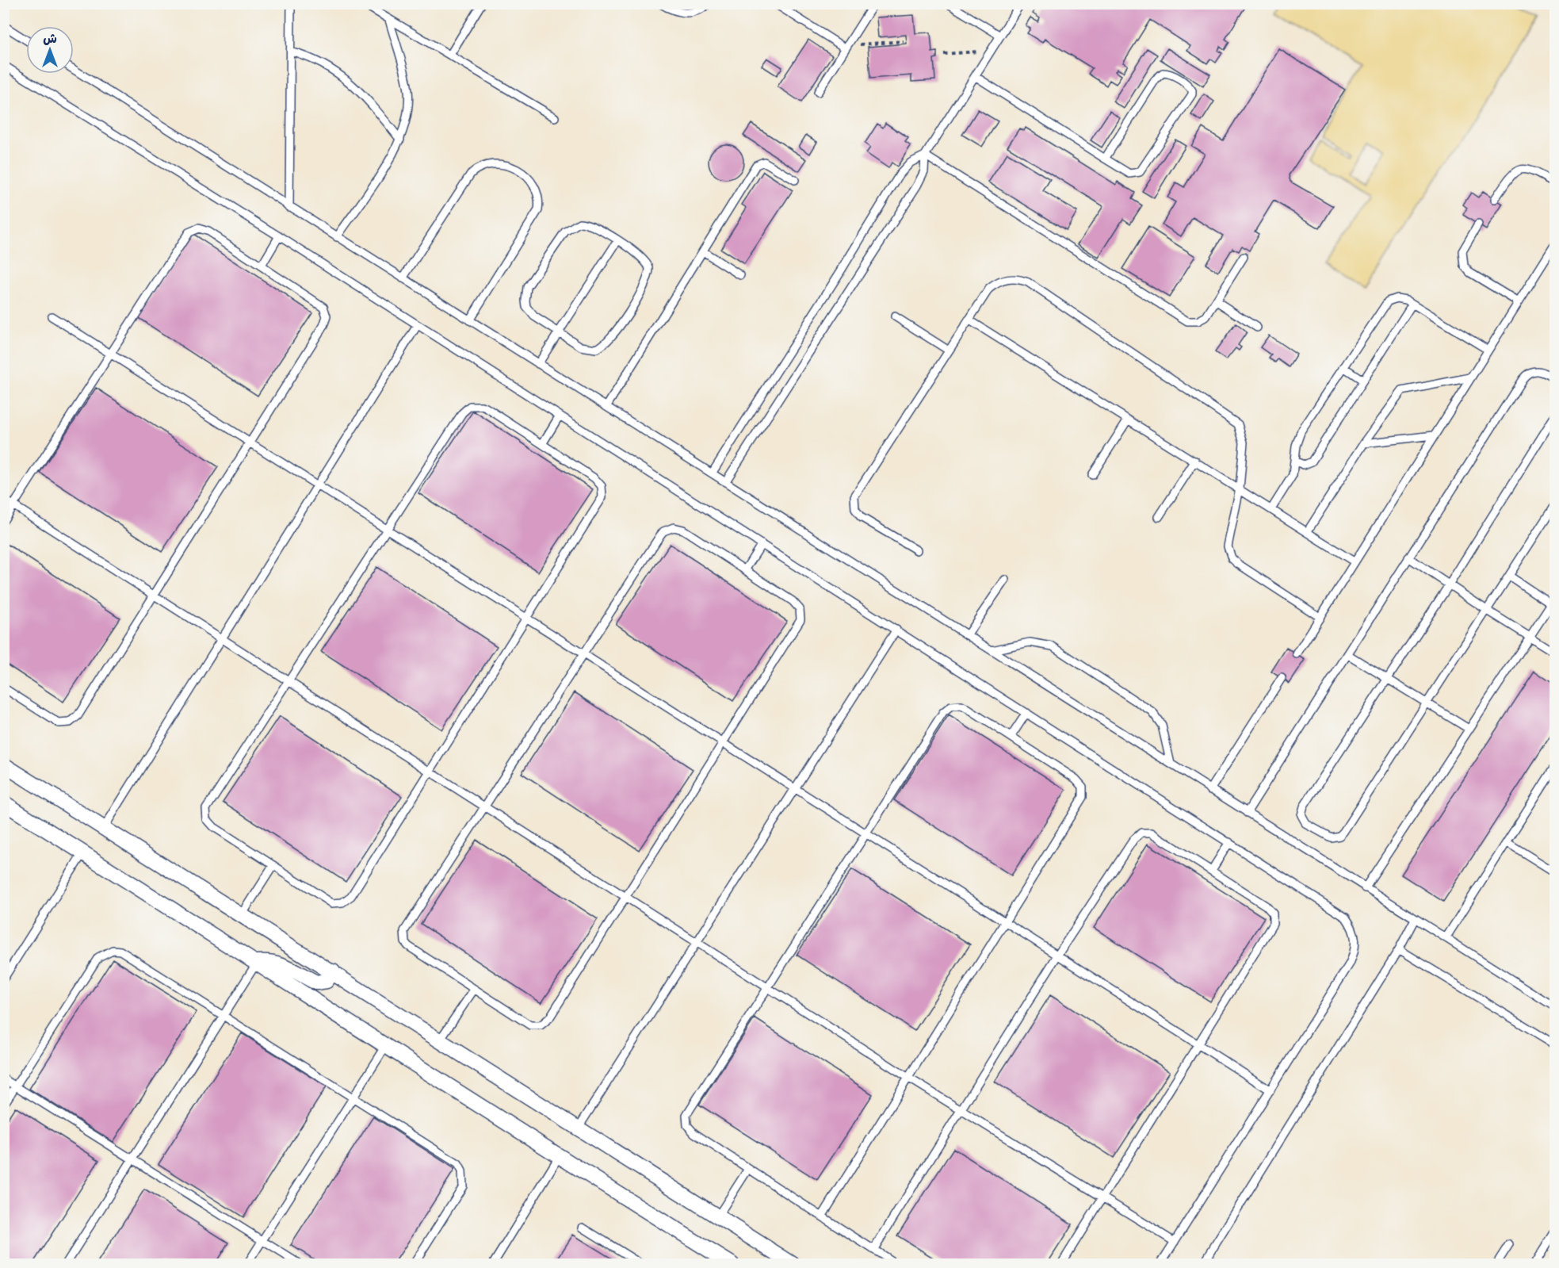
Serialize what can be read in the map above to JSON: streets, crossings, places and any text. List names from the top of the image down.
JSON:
{
  "north": "top"
}
